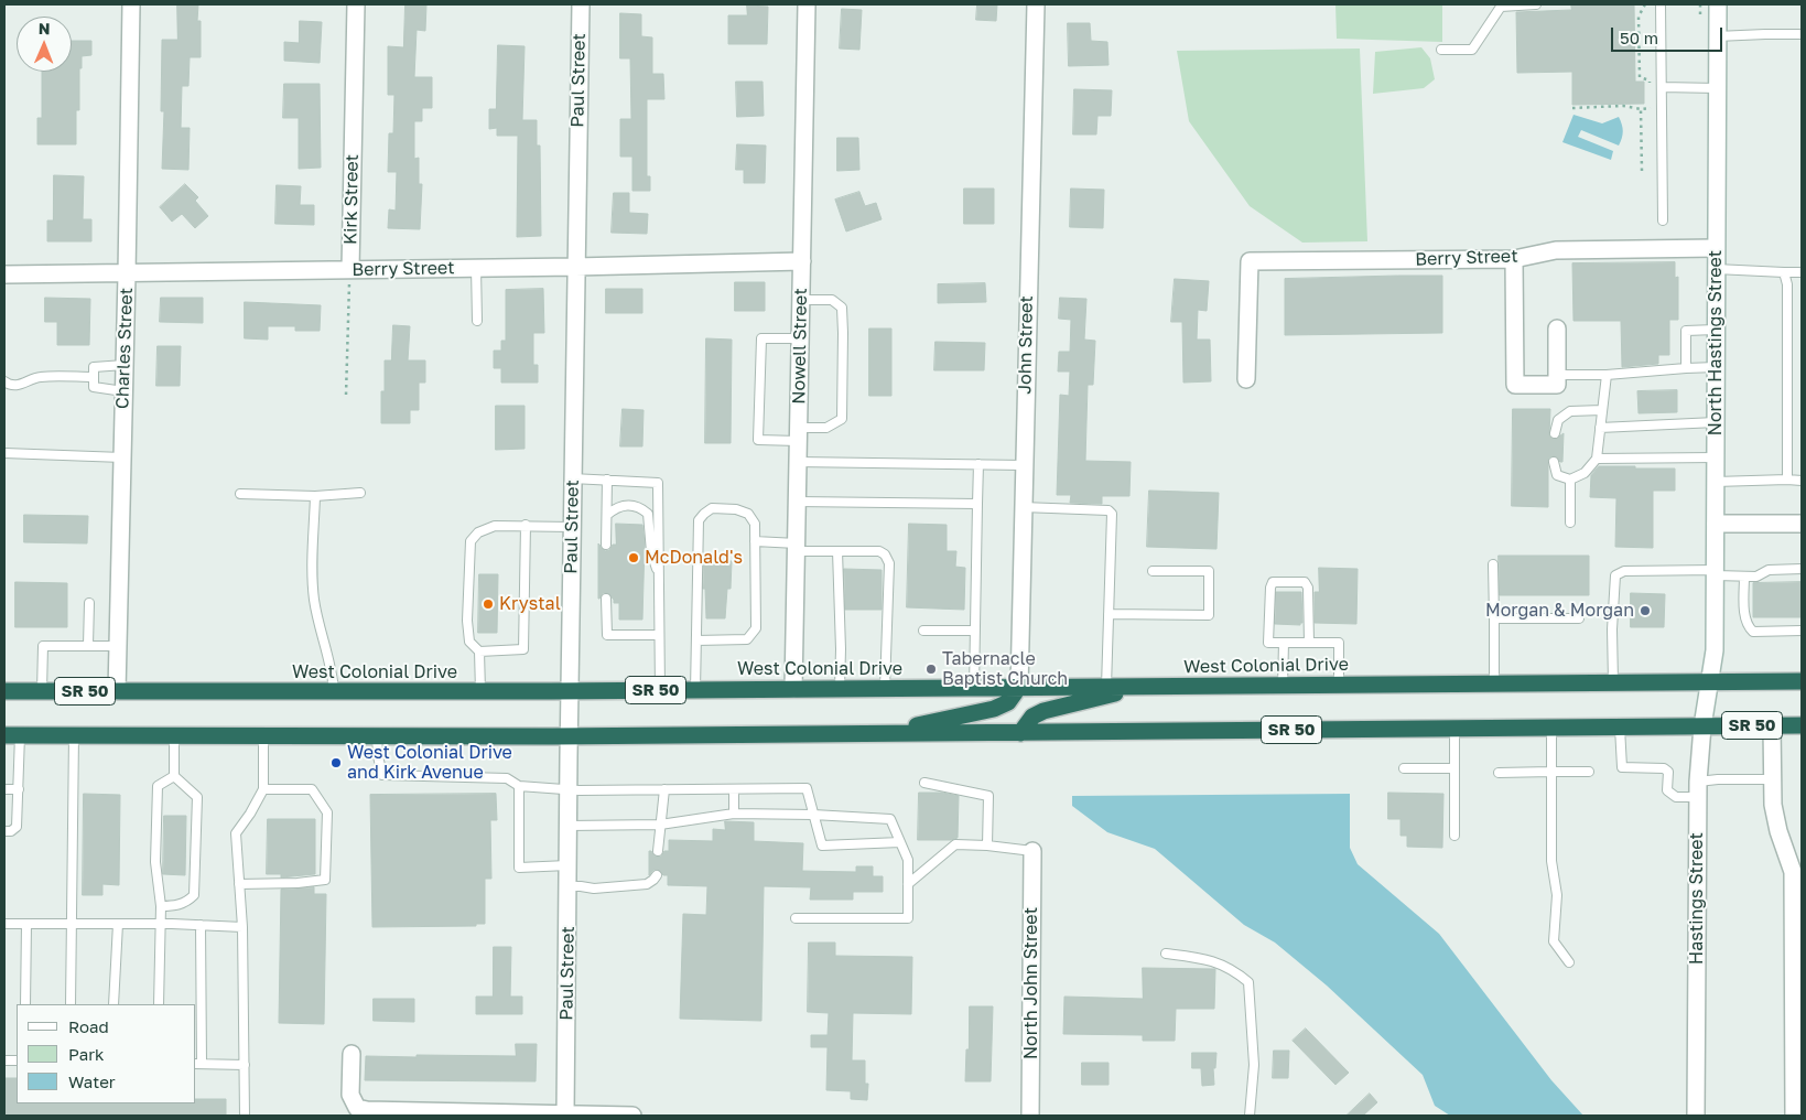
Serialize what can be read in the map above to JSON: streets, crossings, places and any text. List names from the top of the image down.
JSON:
{
  "streets": {
    "highway": ["West Colonial Drive", "SR 50"],
    "street": [
      "Paul Street",
      "Kirk Street",
      "Berry Street",
      "North Hastings Street",
      "John Street",
      "Nowell Street",
      "Charles Street",
      "Hastings Street",
      "North John Street"
    ]
  },
  "crossings": [
    ["Paul Street", "Berry Street"],
    ["Paul Street", "West Colonial Drive"],
    ["Paul Street", "SR 50"],
    ["Kirk Street", "Berry Street"],
    ["Berry Street", "North Hastings Street"],
    ["Berry Street", "Nowell Street"],
    ["Berry Street", "Charles Street"],
    ["North Hastings Street", "West Colonial Drive"],
    ["North Hastings Street", "Hastings Street"],
    ["John Street", "West Colonial Drive"],
    ["Nowell Street", "West Colonial Drive"],
    ["Charles Street", "West Colonial Drive"],
    ["West Colonial Drive", "Hastings Street"],
    ["SR 50", "Hastings Street"]
  ],
  "places": [
    "McDonald's",
    "Krystal",
    "Morgan & Morgan",
    "Tabernacle Baptist Church",
    "West Colonial Drive and Kirk Avenue"
  ],
  "legend": ["Road", "Park", "Water"],
  "scale_bar": "50 m",
  "north": "top"
}
